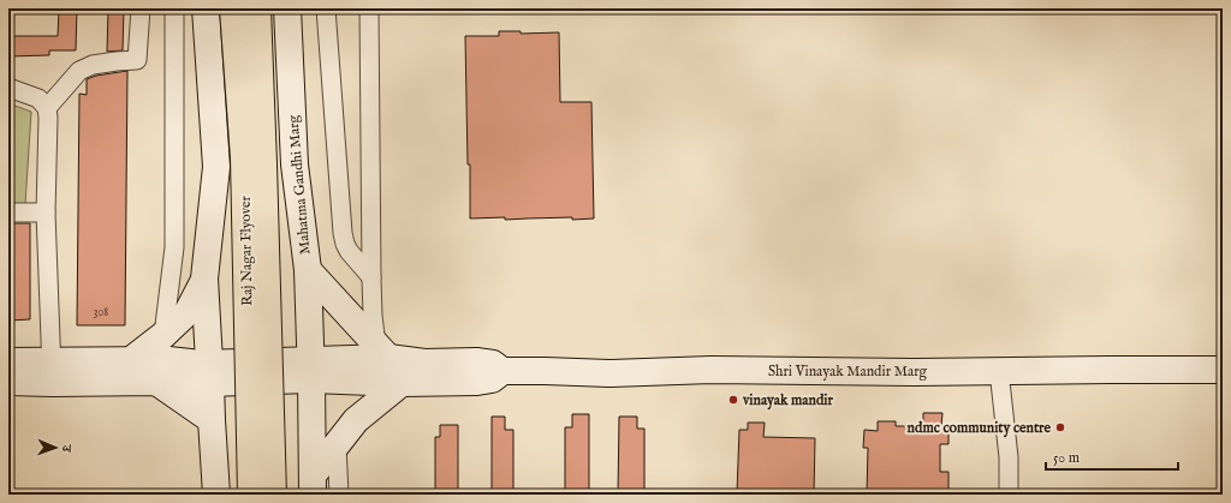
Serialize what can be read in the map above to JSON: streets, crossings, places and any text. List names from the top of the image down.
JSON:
{
  "streets": {
    "main road": ["Raj Nagar Flyover"],
    "street": ["Mahatma Gandhi Marg", "Shri Vinayak Mandir Marg"]
  },
  "crossings": [
    ["Mahatma Gandhi Marg", "Shri Vinayak Mandir Marg"]
  ],
  "places": ["vinayak mandir", "ndmc community centre"],
  "house_numbers": ["308"],
  "scale_bar": "50 m",
  "north": "right"
}
